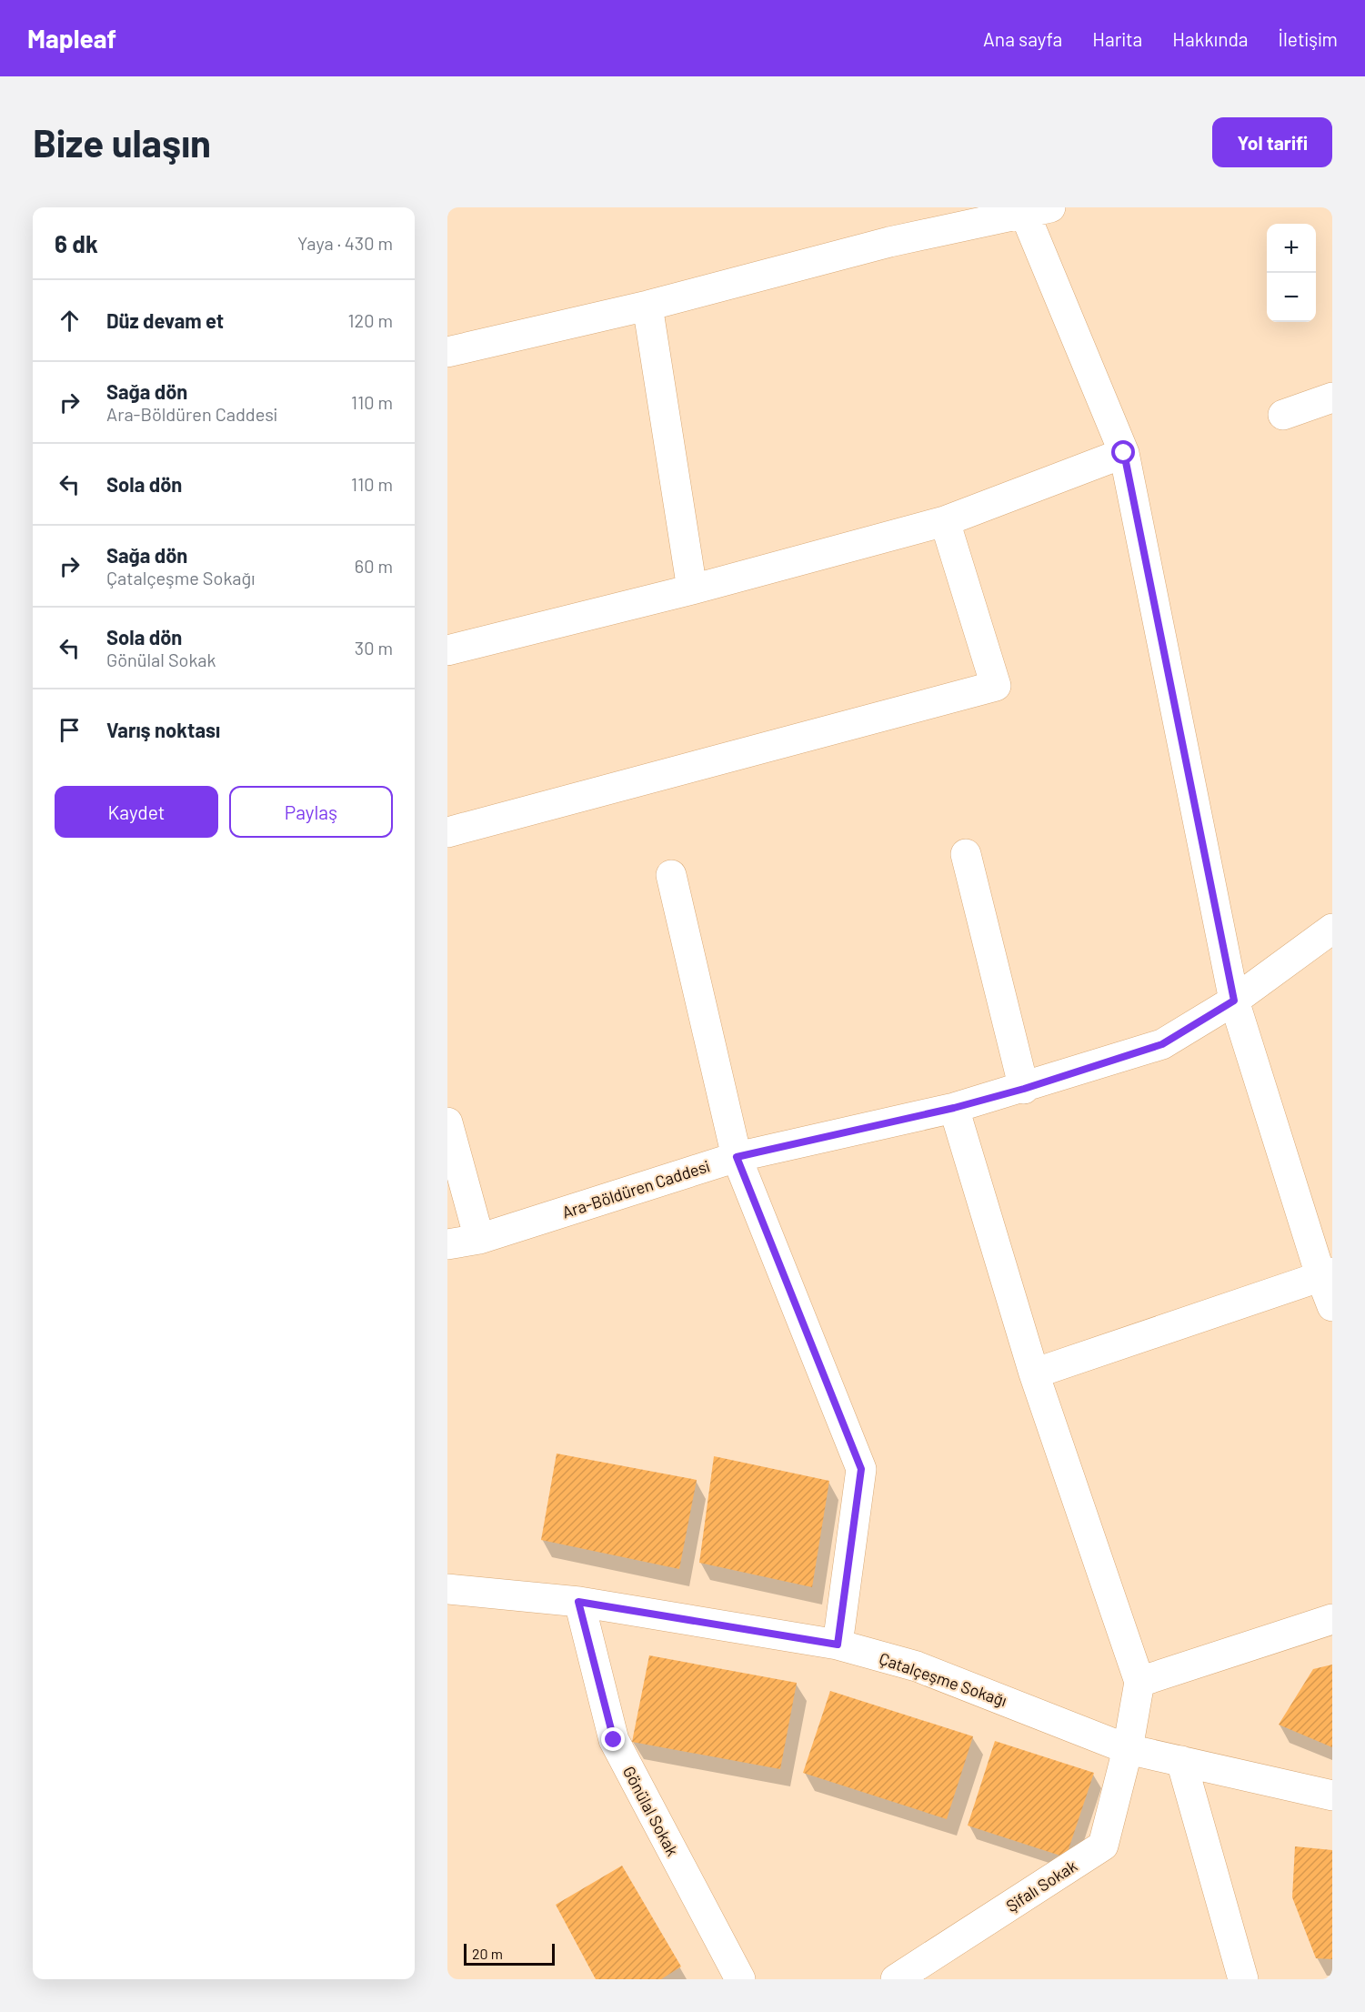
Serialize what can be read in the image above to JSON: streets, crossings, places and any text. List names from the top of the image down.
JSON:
{
  "streets": {
    "street": [
      "Ara-Böldüren Caddesi",
      "Çatalçeşme Sokağı",
      "Gönülal Sokak",
      "Şifalı Sokak"
    ]
  },
  "crossings": [
    ["Çatalçeşme Sokağı", "Gönülal Sokak"],
    ["Çatalçeşme Sokağı", "Şifalı Sokak"]
  ],
  "scale_bar": "20 m",
  "page": {
    "header": "Mapleaf",
    "nav": [
      "Ana sayfa",
      "Harita",
      "Hakkında",
      "İletişim"
    ],
    "buttons": [
      "Yol tarifi",
      ["Kaydet", "Paylaş"]
    ],
    "title": "Bize ulaşın",
    "heading": ["6 dk", "Yaya · 430 m"],
    "map_buttons": ["+", "−"],
    "list": [
      ["Düz devam et", "120 m"],
      ["Sağa dön", "Ara-Böldüren Caddesi", "110 m"],
      ["Sola dön", "110 m"],
      ["Sağa dön", "Çatalçeşme Sokağı", "60 m"],
      ["Sola dön", "Gönülal Sokak", "30 m"],
      "Varış noktası"
    ],
    "scale": "20 m"
  }
}
